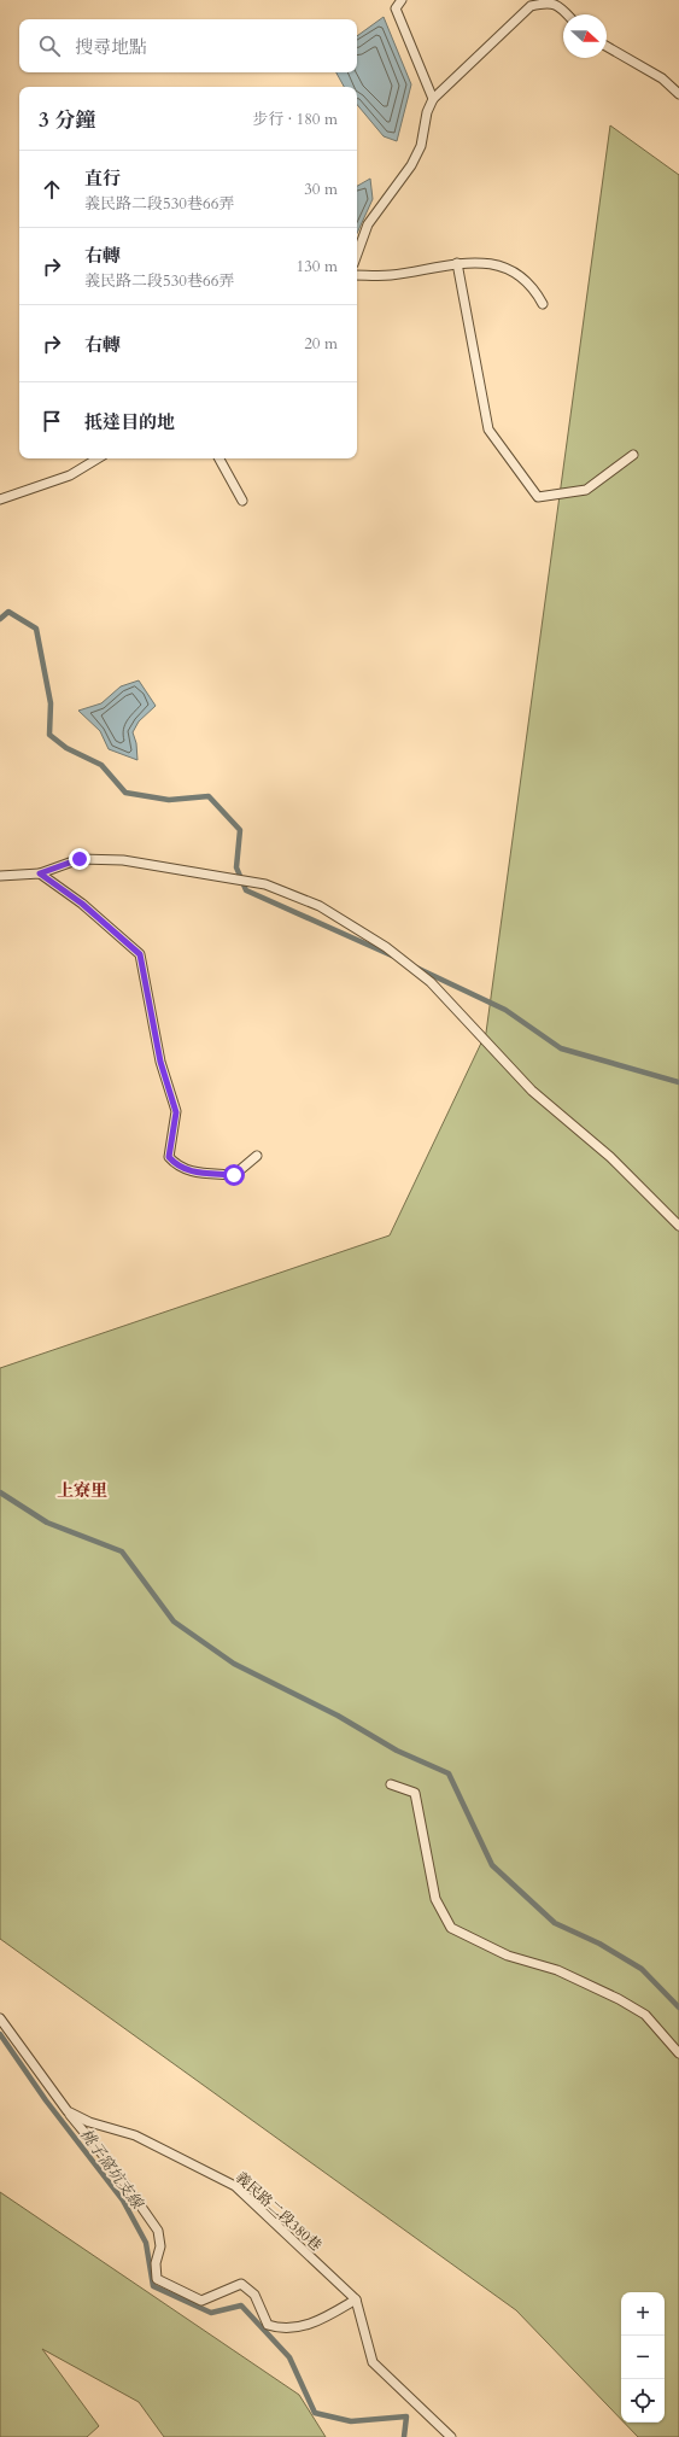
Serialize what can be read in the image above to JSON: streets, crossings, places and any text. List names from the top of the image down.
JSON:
{
  "streets": {
    "lane": ["義民路二段380巷"]
  },
  "districts": ["上寮里"],
  "water": ["桃子窩坑支線"],
  "north": "right",
  "page": {
    "search": "搜尋地點",
    "heading": ["3 分鐘", "步行 · 180 m"],
    "list": [
      ["直行", "義民路二段530巷66弄", "30 m"],
      ["右轉", "義民路二段530巷66弄", "130 m"],
      ["右轉", "20 m"],
      "抵達目的地"
    ],
    "map_buttons": ["+", "−"]
  }
}
